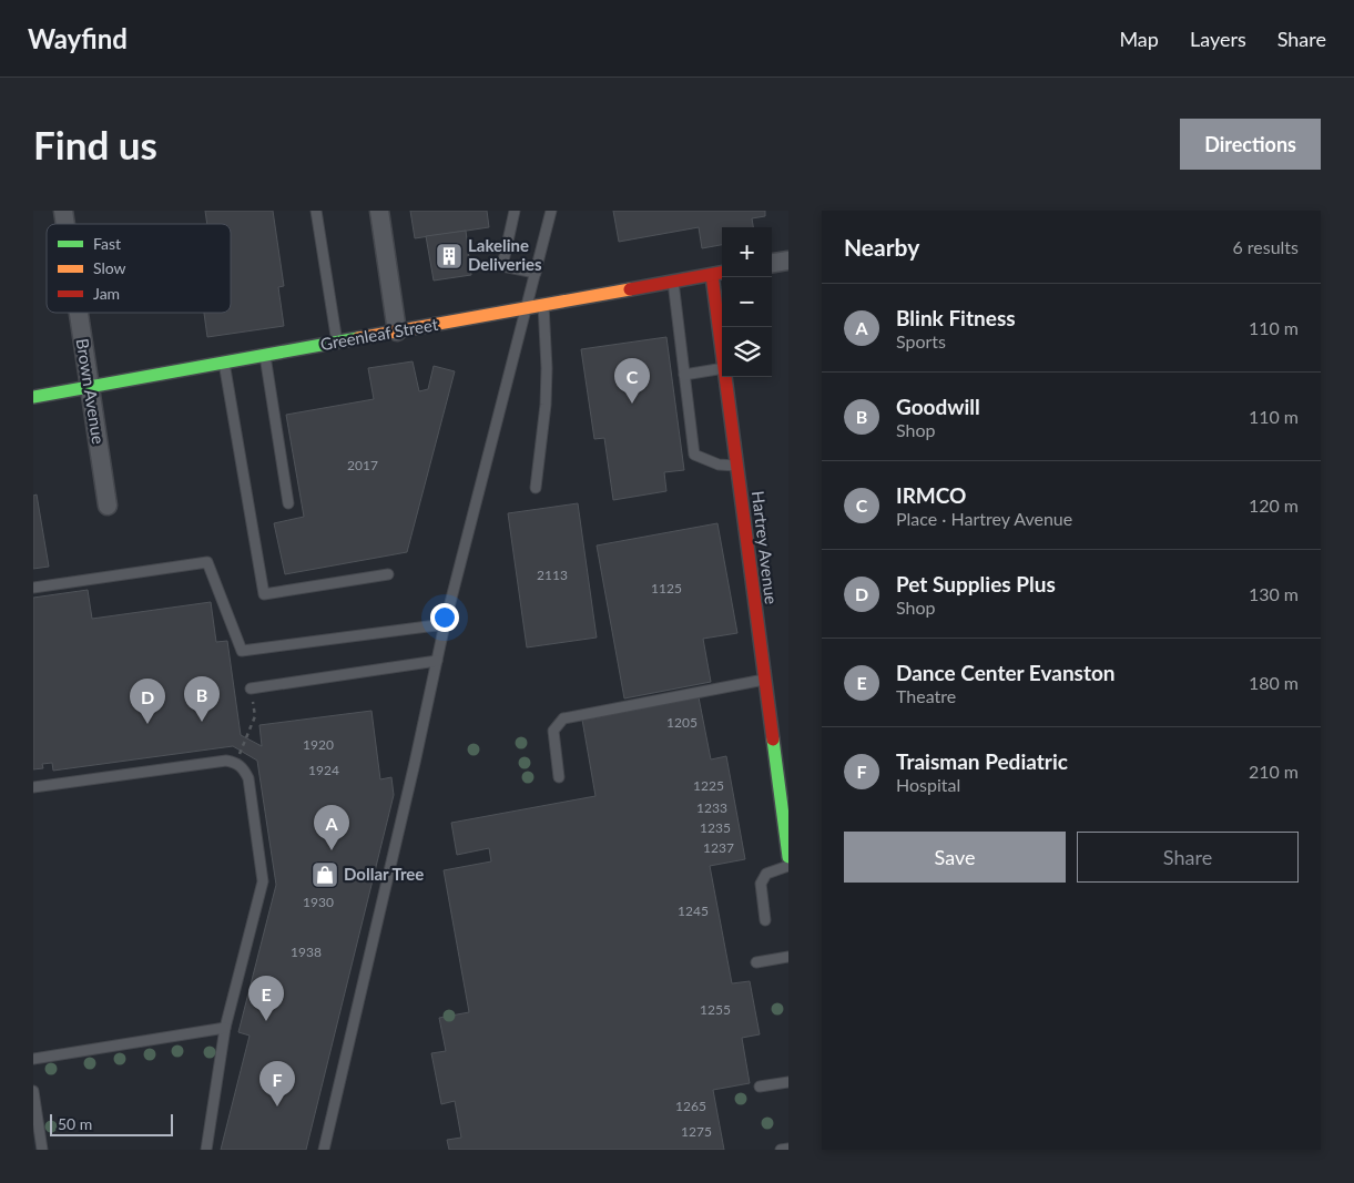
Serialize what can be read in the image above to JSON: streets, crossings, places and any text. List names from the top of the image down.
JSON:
{
  "streets": {
    "street": ["Greenleaf Street", "Brown Avenue", "Hartrey Avenue"]
  },
  "crossings": [
    ["Greenleaf Street", "Brown Avenue"],
    ["Greenleaf Street", "Hartrey Avenue"]
  ],
  "places": {
    "building": ["Lakeline Deliveries"],
    "shop": ["Dollar Tree"]
  },
  "house_numbers": [
    "2017",
    "2113",
    "1125",
    "1205",
    "1920",
    "1924",
    "1225",
    "1233",
    "1235",
    "1237",
    "1930",
    "1245",
    "1938",
    "1255",
    "1265",
    "1275"
  ],
  "legend": ["Fast", "Slow", "Jam"],
  "scale_bar": "50 m",
  "page": {
    "header": "Wayfind",
    "nav": ["Map", "Layers", "Share"],
    "buttons": [
      "Directions",
      ["Save", "Share"]
    ],
    "title": "Find us",
    "heading": ["Nearby", "6 results"],
    "map_buttons": ["+", "−"],
    "list": [
      {
        "mark": "A",
        "name": "Blink Fitness",
        "note": "Sports",
        "value": "110 m"
      },
      {
        "mark": "B",
        "name": "Goodwill",
        "note": "Shop",
        "value": "110 m"
      },
      {
        "mark": "C",
        "name": "IRMCO",
        "note": "Place · Hartrey Avenue",
        "value": "120 m"
      },
      {
        "mark": "D",
        "name": "Pet Supplies Plus",
        "note": "Shop",
        "value": "130 m"
      },
      {
        "mark": "E",
        "name": "Dance Center Evanston",
        "note": "Theatre",
        "value": "180 m"
      },
      {
        "mark": "F",
        "name": "Traisman Pediatric",
        "note": "Hospital",
        "value": "210 m"
      }
    ],
    "pins": [
      "C",
      "B",
      "D",
      "A",
      "E",
      "F"
    ],
    "scale": "50 m"
  }
}
